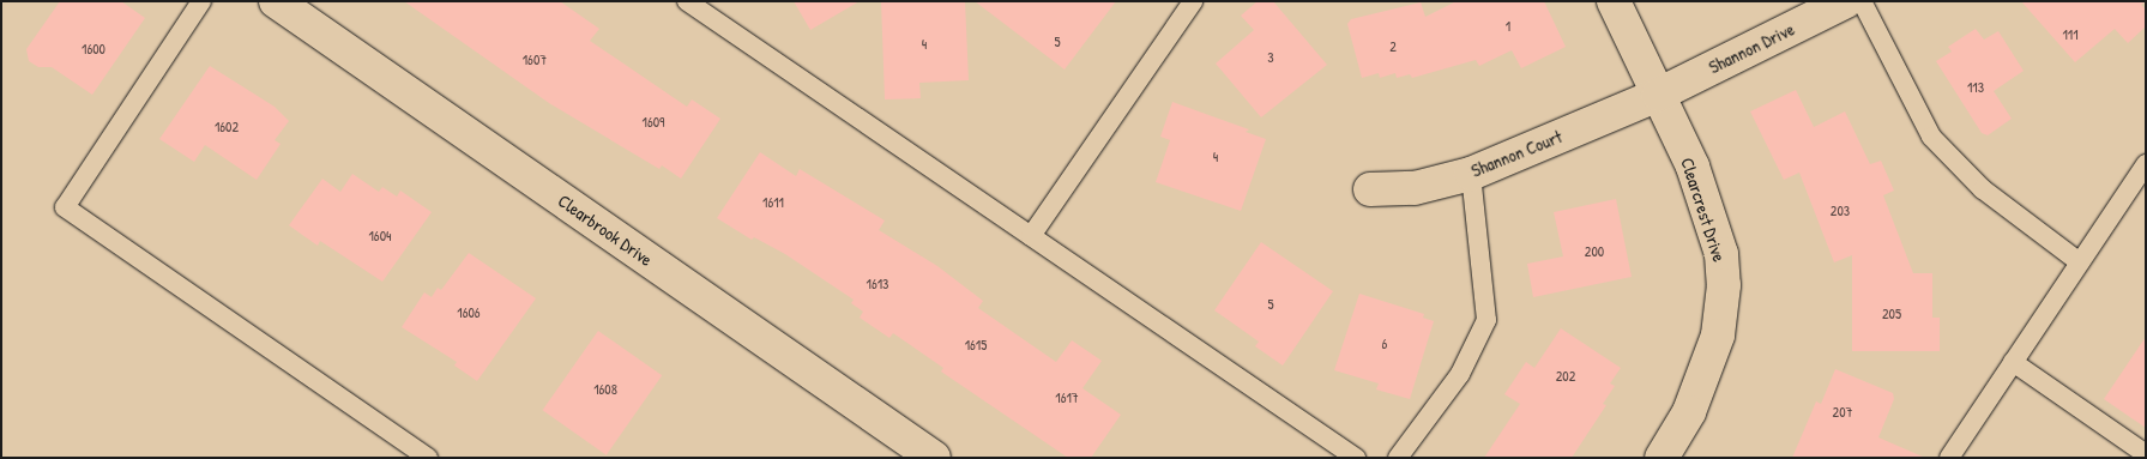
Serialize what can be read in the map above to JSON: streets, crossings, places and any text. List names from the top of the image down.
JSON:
{
  "streets": {
    "street": [
      "Shannon Drive",
      "Shannon Court",
      "Clearcrest Drive",
      "Clearbrook Drive"
    ]
  },
  "crossings": [
    ["Shannon Drive", "Shannon Court"],
    ["Shannon Drive", "Clearcrest Drive"],
    ["Shannon Court", "Clearcrest Drive"]
  ],
  "house_numbers": [
    "1",
    "111",
    "5",
    "4",
    "2",
    "1600",
    "3",
    "1607",
    "113",
    "1609",
    "1602",
    "4",
    "1611",
    "203",
    "1604",
    "200",
    "1613",
    "5",
    "1606",
    "205",
    "6",
    "1615",
    "202",
    "1608",
    "1617",
    "207"
  ]
}
